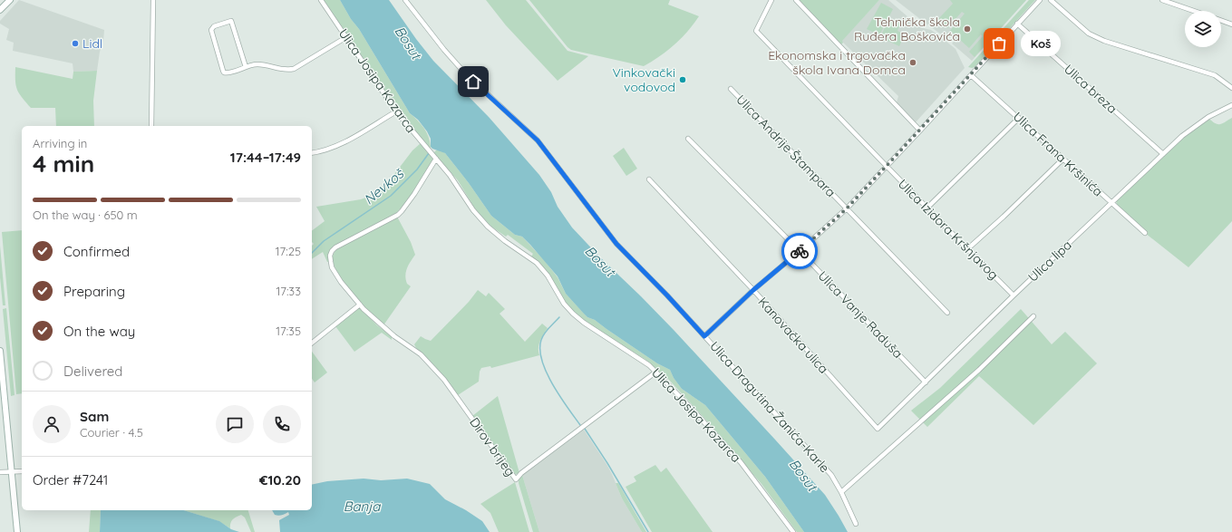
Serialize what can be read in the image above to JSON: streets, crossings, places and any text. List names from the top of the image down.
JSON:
{
  "streets": {
    "street": [
      "Ulica Josipa Kozarca",
      "Ulica breza",
      "Ulica Andrije Štampara",
      "Ulica Frana Kršinića",
      "Ulica Izidora Kršnjavog",
      "Ulica lipa",
      "Ulica Vanje Raduša",
      "Kanovačka ulica",
      "Ulica Dragutina Žanića-Karle",
      "Dirov brijeg"
    ]
  },
  "crossings": [
    ["Ulica Josipa Kozarca", "Dirov brijeg"],
    ["Ulica breza", "Ulica lipa"],
    ["Ulica Frana Kršinića", "Ulica lipa"],
    ["Ulica Izidora Kršnjavog", "Ulica lipa"],
    ["Ulica lipa", "Ulica Vanje Raduša"],
    ["Ulica lipa", "Kanovačka ulica"]
  ],
  "water": ["Bosut", "Nevkoš", "Banja"],
  "places": [
    "Tehnička škola Ruđera Boškovića",
    "Lidl",
    "Koš",
    "Ekonomska i trgovačka škola Ivana Domca",
    "Vinkovački vodovod"
  ],
  "page": {
    "bubble": "Koš",
    "heading": ["4 min", "Arriving in", "17:44–17:49"],
    "panel": [
      "Sam",
      "Courier · 4.5",
      "Order #7241",
      "€10.20"
    ],
    "bar": "On the way · 650 m",
    "list": [
      ["Confirmed", "17:25"],
      ["Preparing", "17:33"],
      ["On the way", "17:35"],
      "Delivered"
    ]
  }
}
